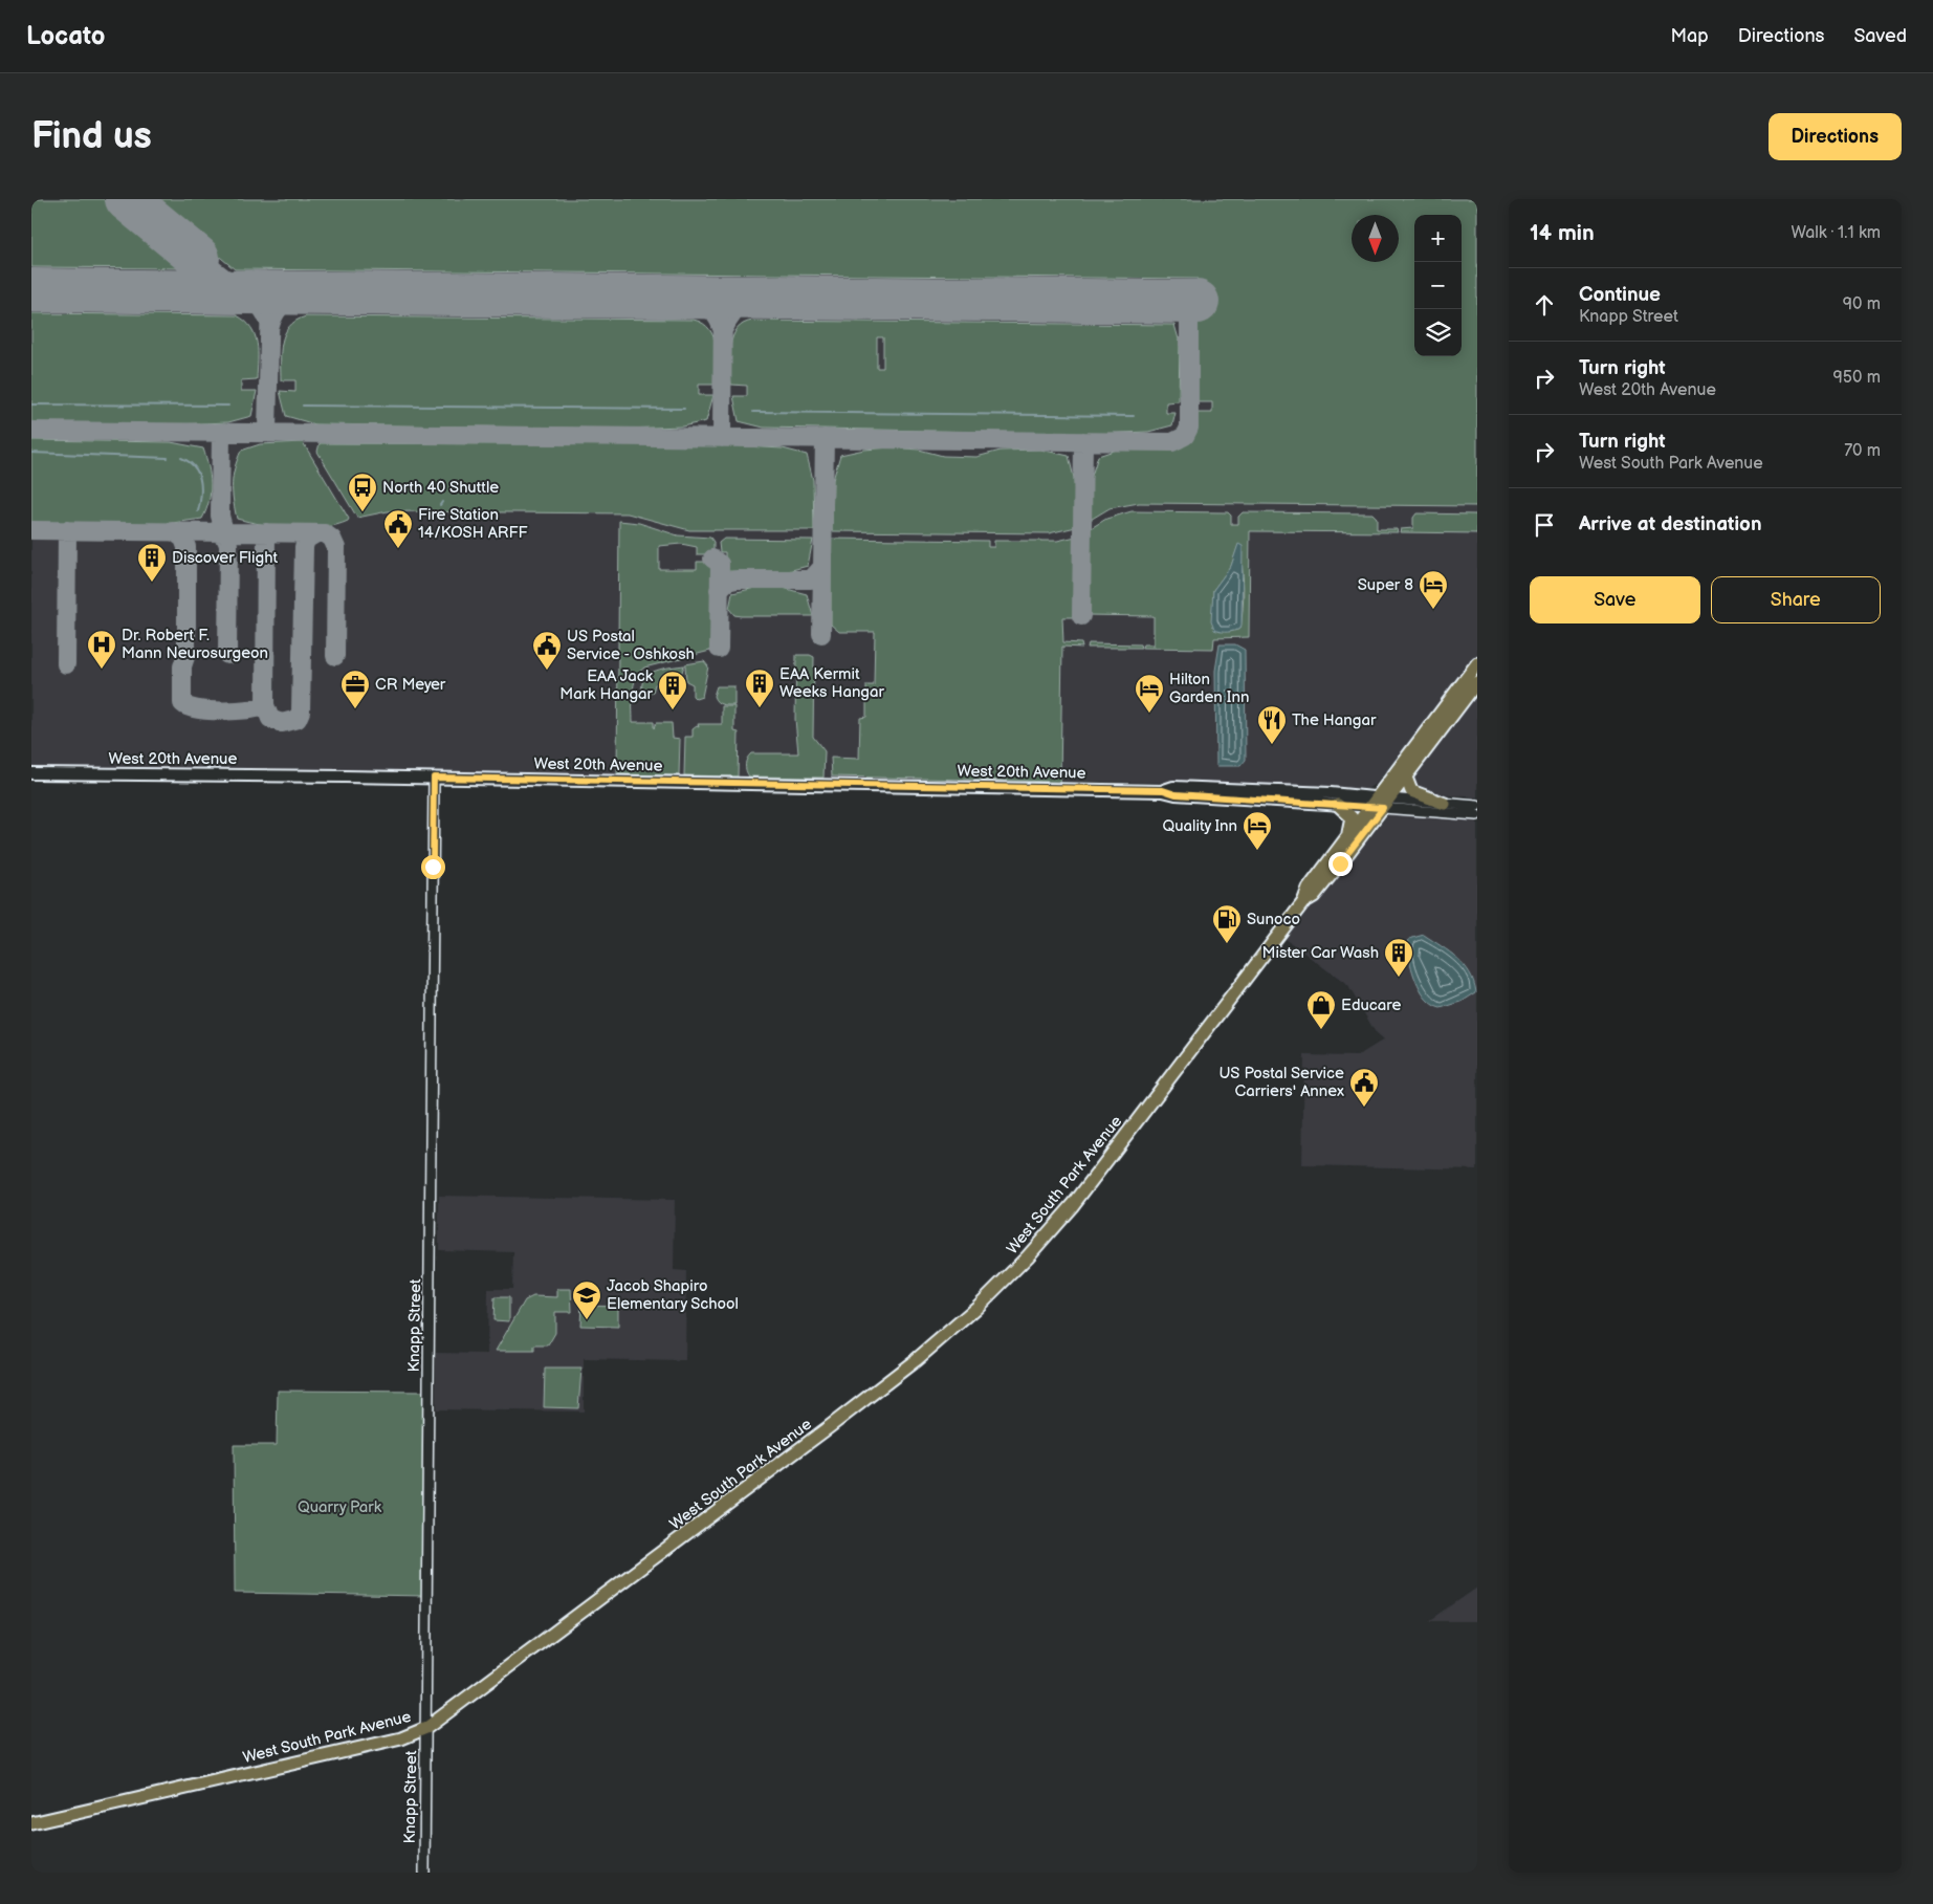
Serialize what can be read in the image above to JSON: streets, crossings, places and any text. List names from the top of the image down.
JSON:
{
  "streets": {
    "main road": ["West 20th Avenue", "West South Park Avenue"],
    "street": ["Knapp Street"]
  },
  "crossings": [
    ["West 20th Avenue", "West South Park Avenue"],
    ["West 20th Avenue", "Knapp Street"],
    ["West South Park Avenue", "Knapp Street"]
  ],
  "parks": ["Quarry Park"],
  "places": {
    "bus stop": ["North 40 Shuttle"],
    "public building": ["Fire Station 14/KOSH ARFF", "US Postal Service - Oshkosh", "US Postal Service Carriers' Annex"],
    "building": [
      "Discover Flight",
      "EAA Kermit Weeks Hangar",
      "EAA Jack Mark Hangar",
      "Mister Car Wash"
    ],
    "hotel": ["Super 8", "Hilton Garden Inn", "Quality Inn"],
    "hospital": ["Dr. Robert F. Mann Neurosurgeon"],
    "office": ["CR Meyer"],
    "restaurant": ["The Hangar"],
    "fuel station": ["Sunoco"],
    "shop": ["Educare"],
    "school or university": ["Jacob Shapiro Elementary School"]
  },
  "north": "bottom",
  "page": {
    "header": "Locato",
    "nav": ["Map", "Directions", "Saved"],
    "buttons": [
      "Directions",
      ["Save", "Share"]
    ],
    "title": "Find us",
    "heading": ["14 min", "Walk · 1.1 km"],
    "map_buttons": ["+", "−"],
    "list": [
      ["Continue", "Knapp Street", "90 m"],
      ["Turn right", "West 20th Avenue", "950 m"],
      ["Turn right", "West South Park Avenue", "70 m"],
      "Arrive at destination"
    ]
  }
}
